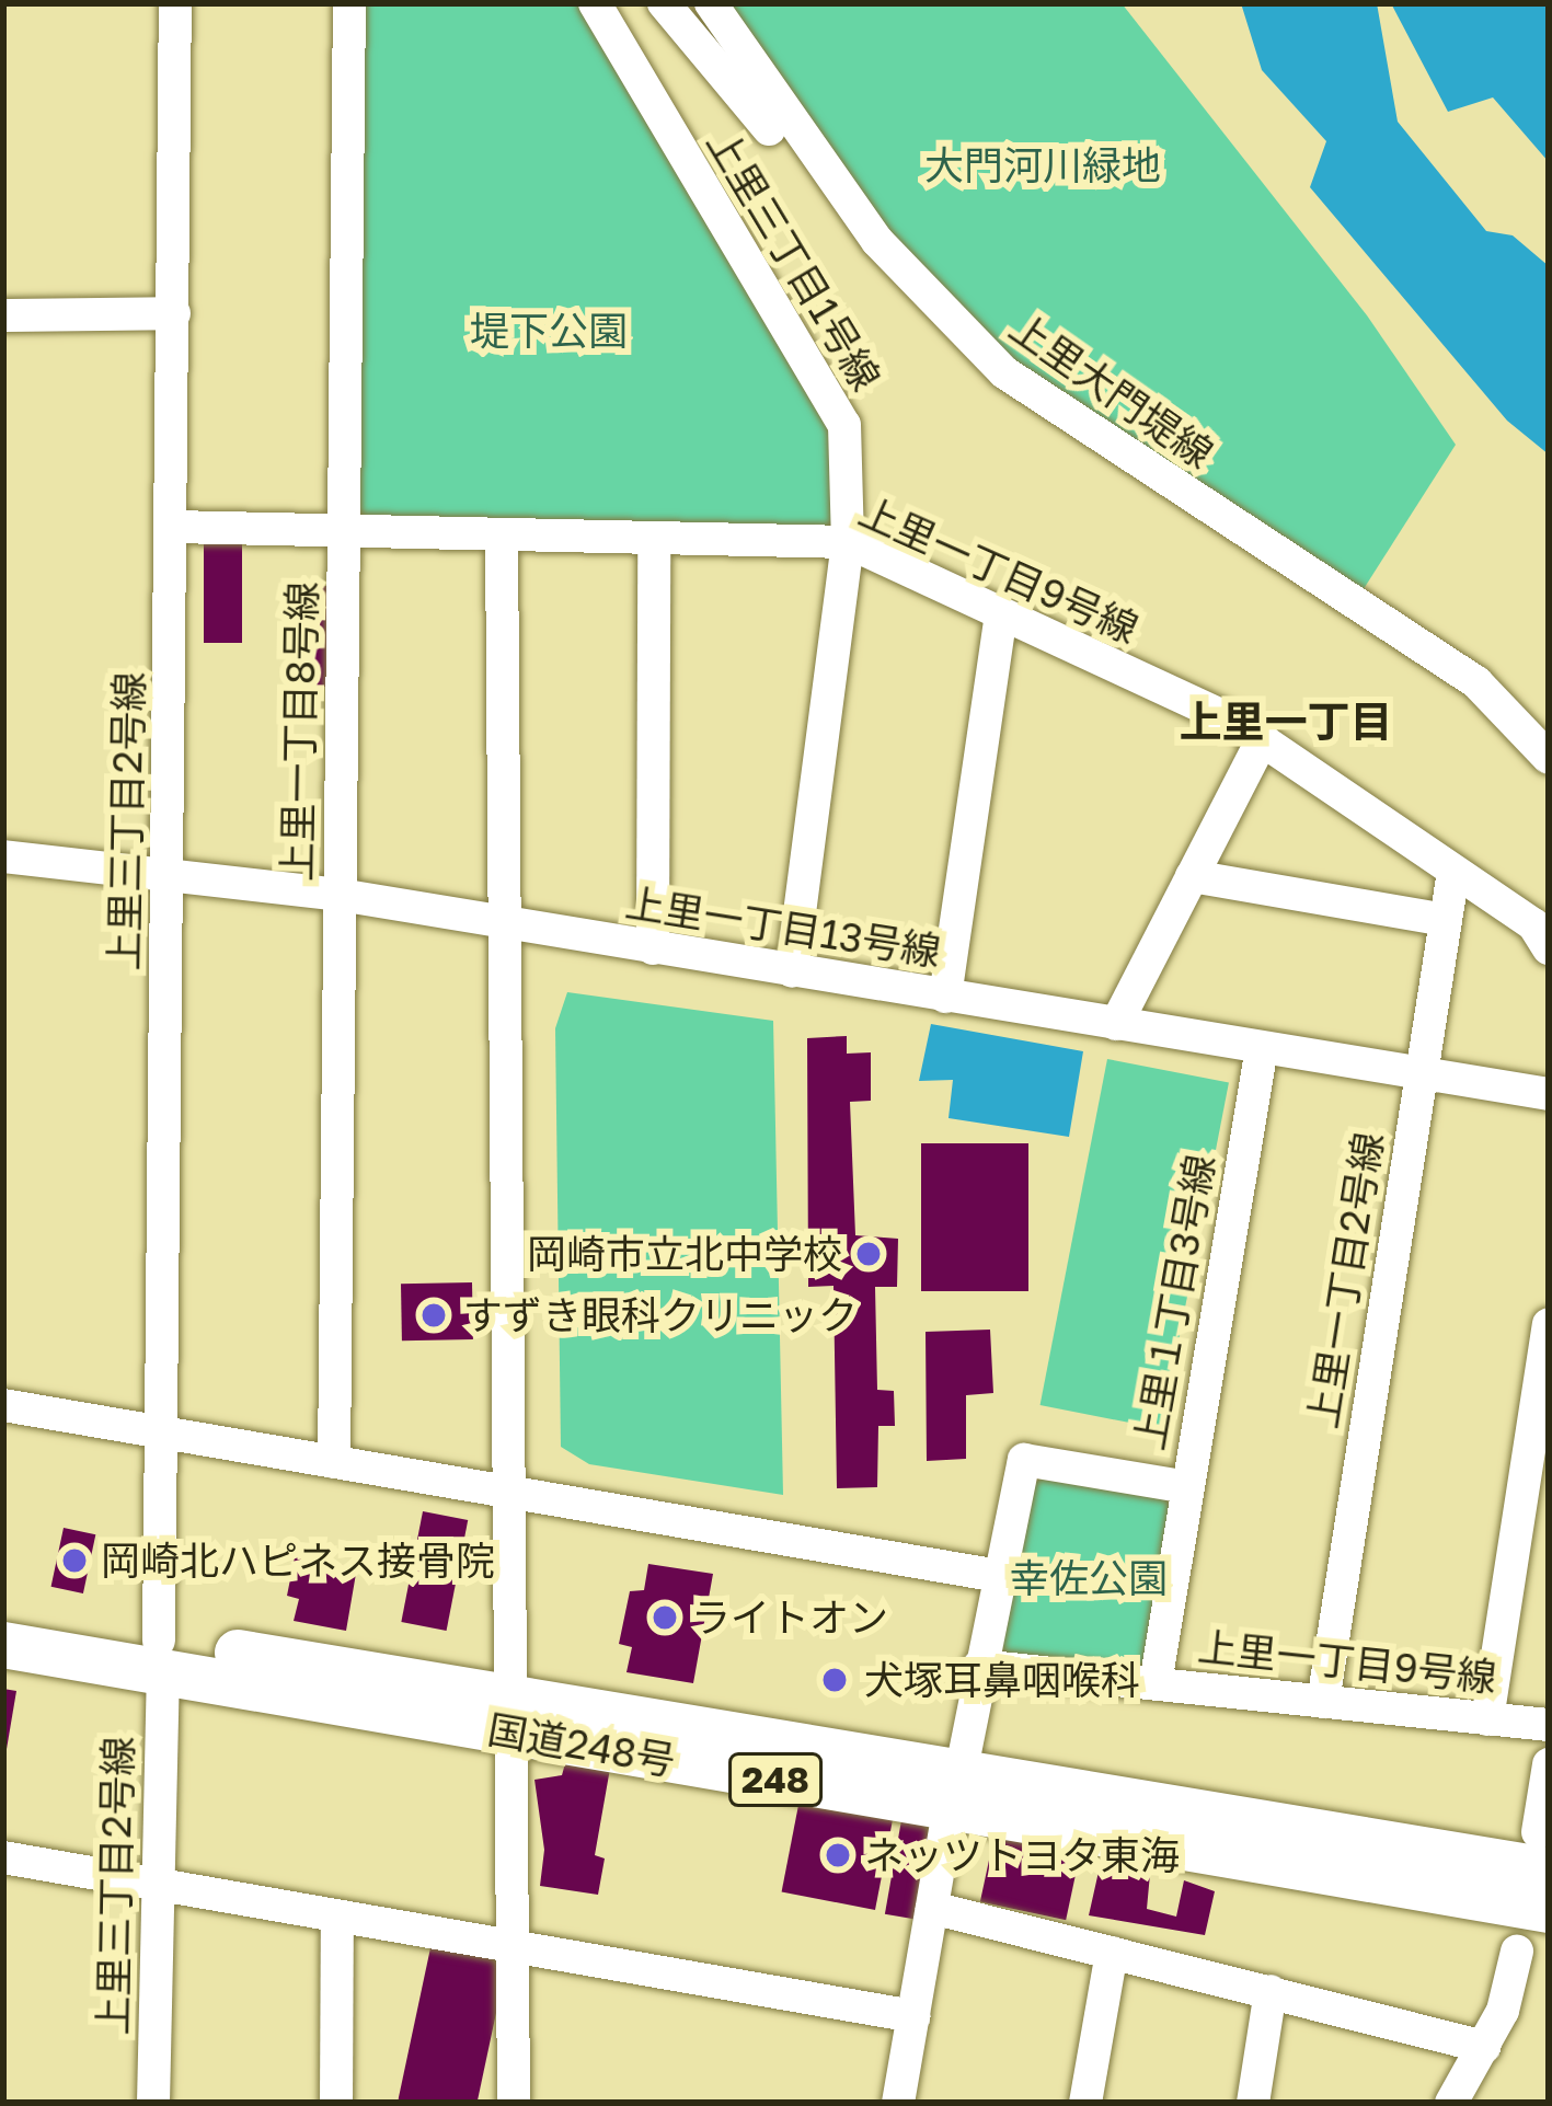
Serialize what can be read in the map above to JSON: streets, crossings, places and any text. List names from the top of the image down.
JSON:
{
  "streets": {
    "highway": ["国道248号", "248"],
    "street": [
      "上里三丁目1号線",
      "上里大門堤線",
      "上里一丁目9号線",
      "上里一丁目8号線",
      "上里三丁目2号線",
      "上里一丁目13号線",
      "上里一丁目2号線",
      "上里１丁目3号線"
    ]
  },
  "crossings": [
    ["上里三丁目1号線", "上里一丁目9号線"],
    ["上里三丁目1号線", "上里一丁目13号線"],
    ["上里一丁目9号線", "上里一丁目8号線"],
    ["上里一丁目9号線", "上里三丁目2号線"],
    ["上里一丁目9号線", "上里一丁目2号線"],
    ["上里一丁目9号線", "上里１丁目3号線"],
    ["上里一丁目8号線", "上里一丁目13号線"],
    ["上里三丁目2号線", "上里一丁目13号線"],
    ["上里三丁目2号線", "国道248号"],
    ["上里一丁目13号線", "上里一丁目2号線"],
    ["上里一丁目13号線", "上里１丁目3号線"],
    ["上里１丁目3号線", "国道248号"]
  ],
  "districts": ["上里一丁目"],
  "parks": ["大門河川緑地", "堤下公園", "幸佐公園"],
  "places": [
    "岡崎市立北中学校",
    "すずき眼科クリニック",
    "岡崎北ハピネス接骨院",
    "ライトオン",
    "犬塚耳鼻咽喉科",
    "ネッツトヨタ東海"
  ]
}
